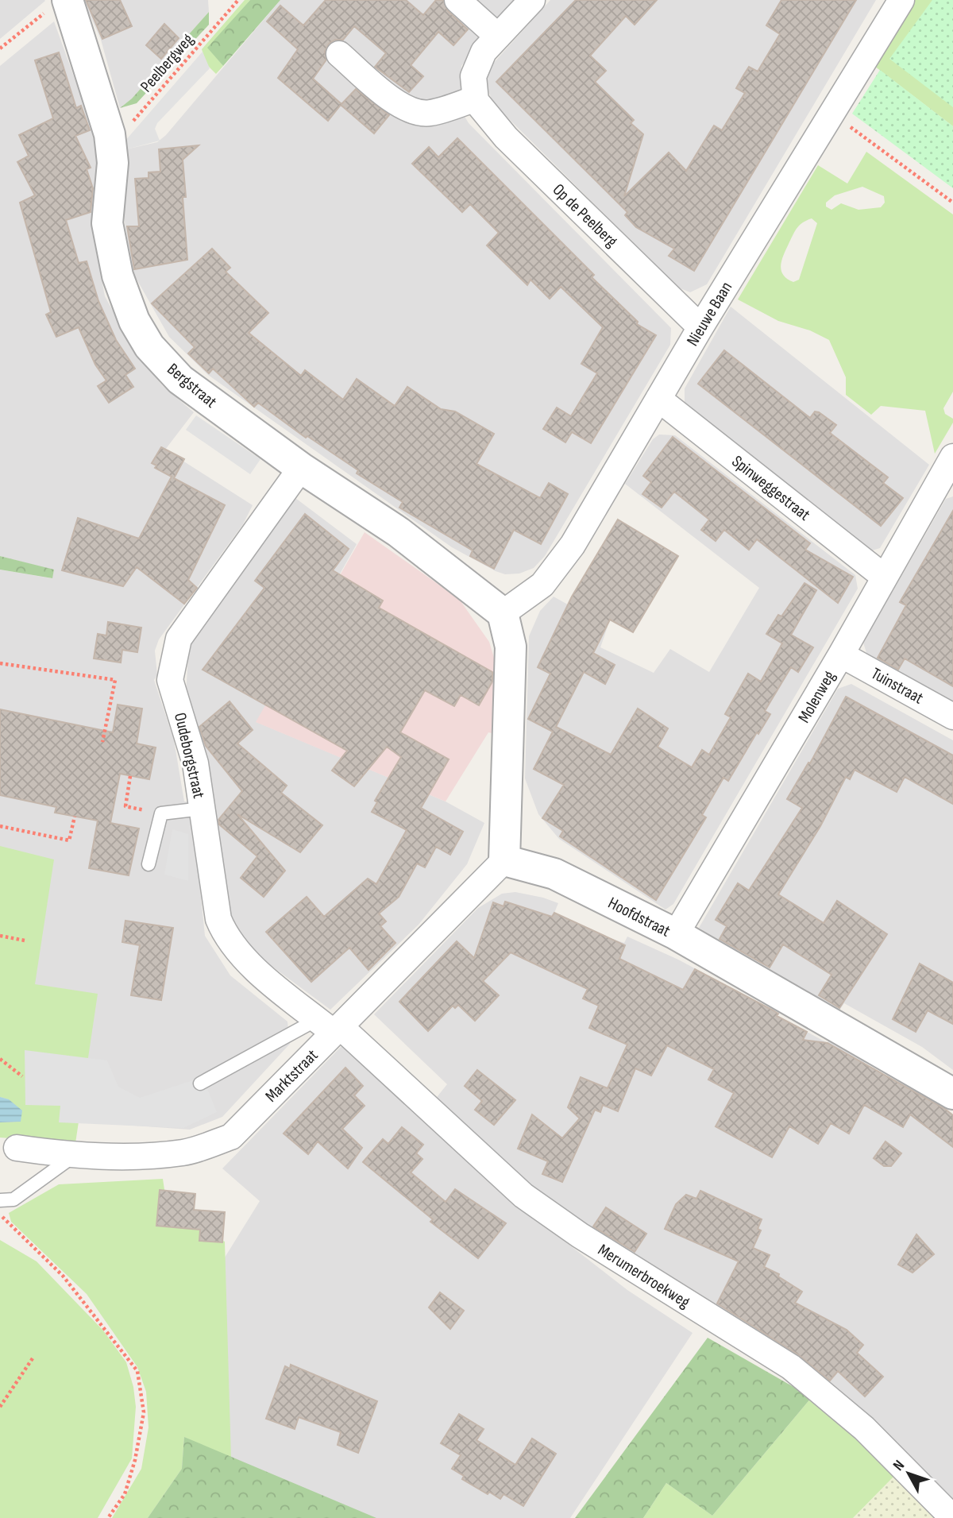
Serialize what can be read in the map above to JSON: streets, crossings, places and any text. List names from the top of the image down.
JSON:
{
  "streets": {
    "street": [
      "Op de Peelberg",
      "Nieuwe Baan",
      "Bergstraat",
      "Spinweggestraat",
      "Tuinstraat",
      "Molenweg",
      "Oudeborgstraat",
      "Hoofdstraat",
      "Marktstraat",
      "Merumerbroekweg"
    ],
    "path": ["Peelbergweg"]
  },
  "crossings": [
    ["Peelbergweg", "Bergstraat"],
    ["Op de Peelberg", "Nieuwe Baan"],
    ["Nieuwe Baan", "Bergstraat"],
    ["Nieuwe Baan", "Spinweggestraat"],
    ["Bergstraat", "Oudeborgstraat"],
    ["Spinweggestraat", "Molenweg"],
    ["Tuinstraat", "Molenweg"],
    ["Molenweg", "Hoofdstraat"],
    ["Oudeborgstraat", "Marktstraat"],
    ["Oudeborgstraat", "Merumerbroekweg"],
    ["Hoofdstraat", "Marktstraat"],
    ["Marktstraat", "Merumerbroekweg"]
  ],
  "north": "top left"
}
